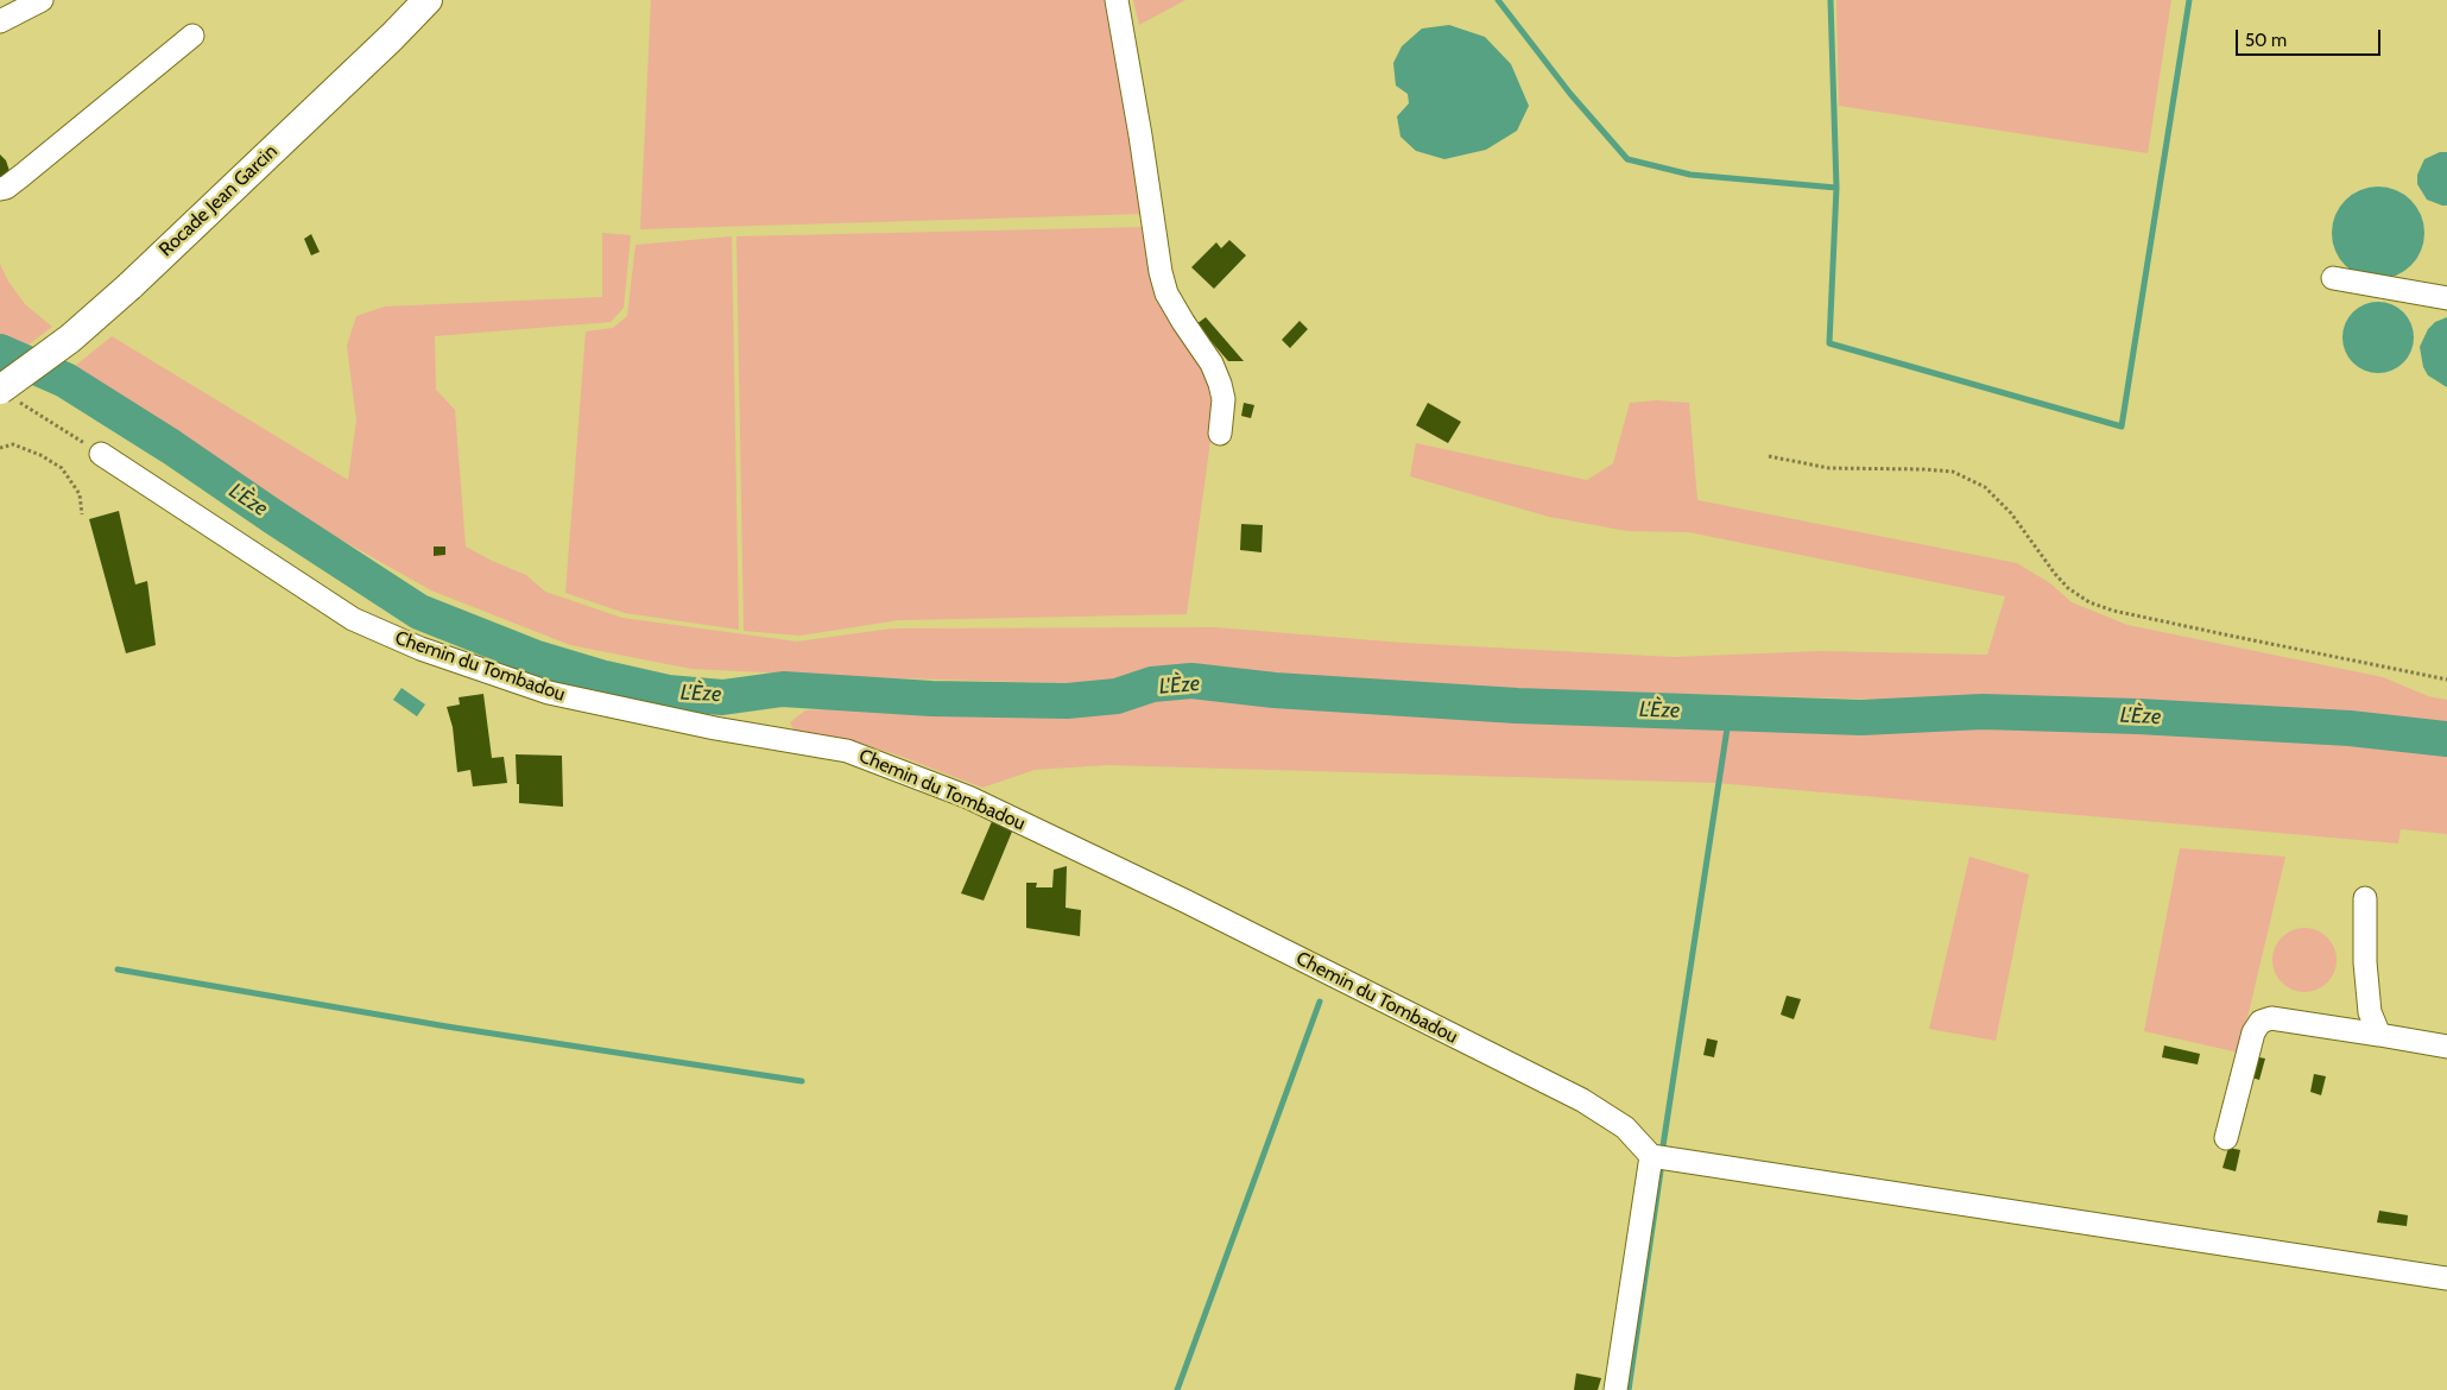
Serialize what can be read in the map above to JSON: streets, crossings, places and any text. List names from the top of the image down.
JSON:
{
  "streets": {
    "main road": ["Rocade Jean Garcin"],
    "street": ["Chemin du Tombadou"]
  },
  "water": ["L'Èze"],
  "scale_bar": "50 m"
}
